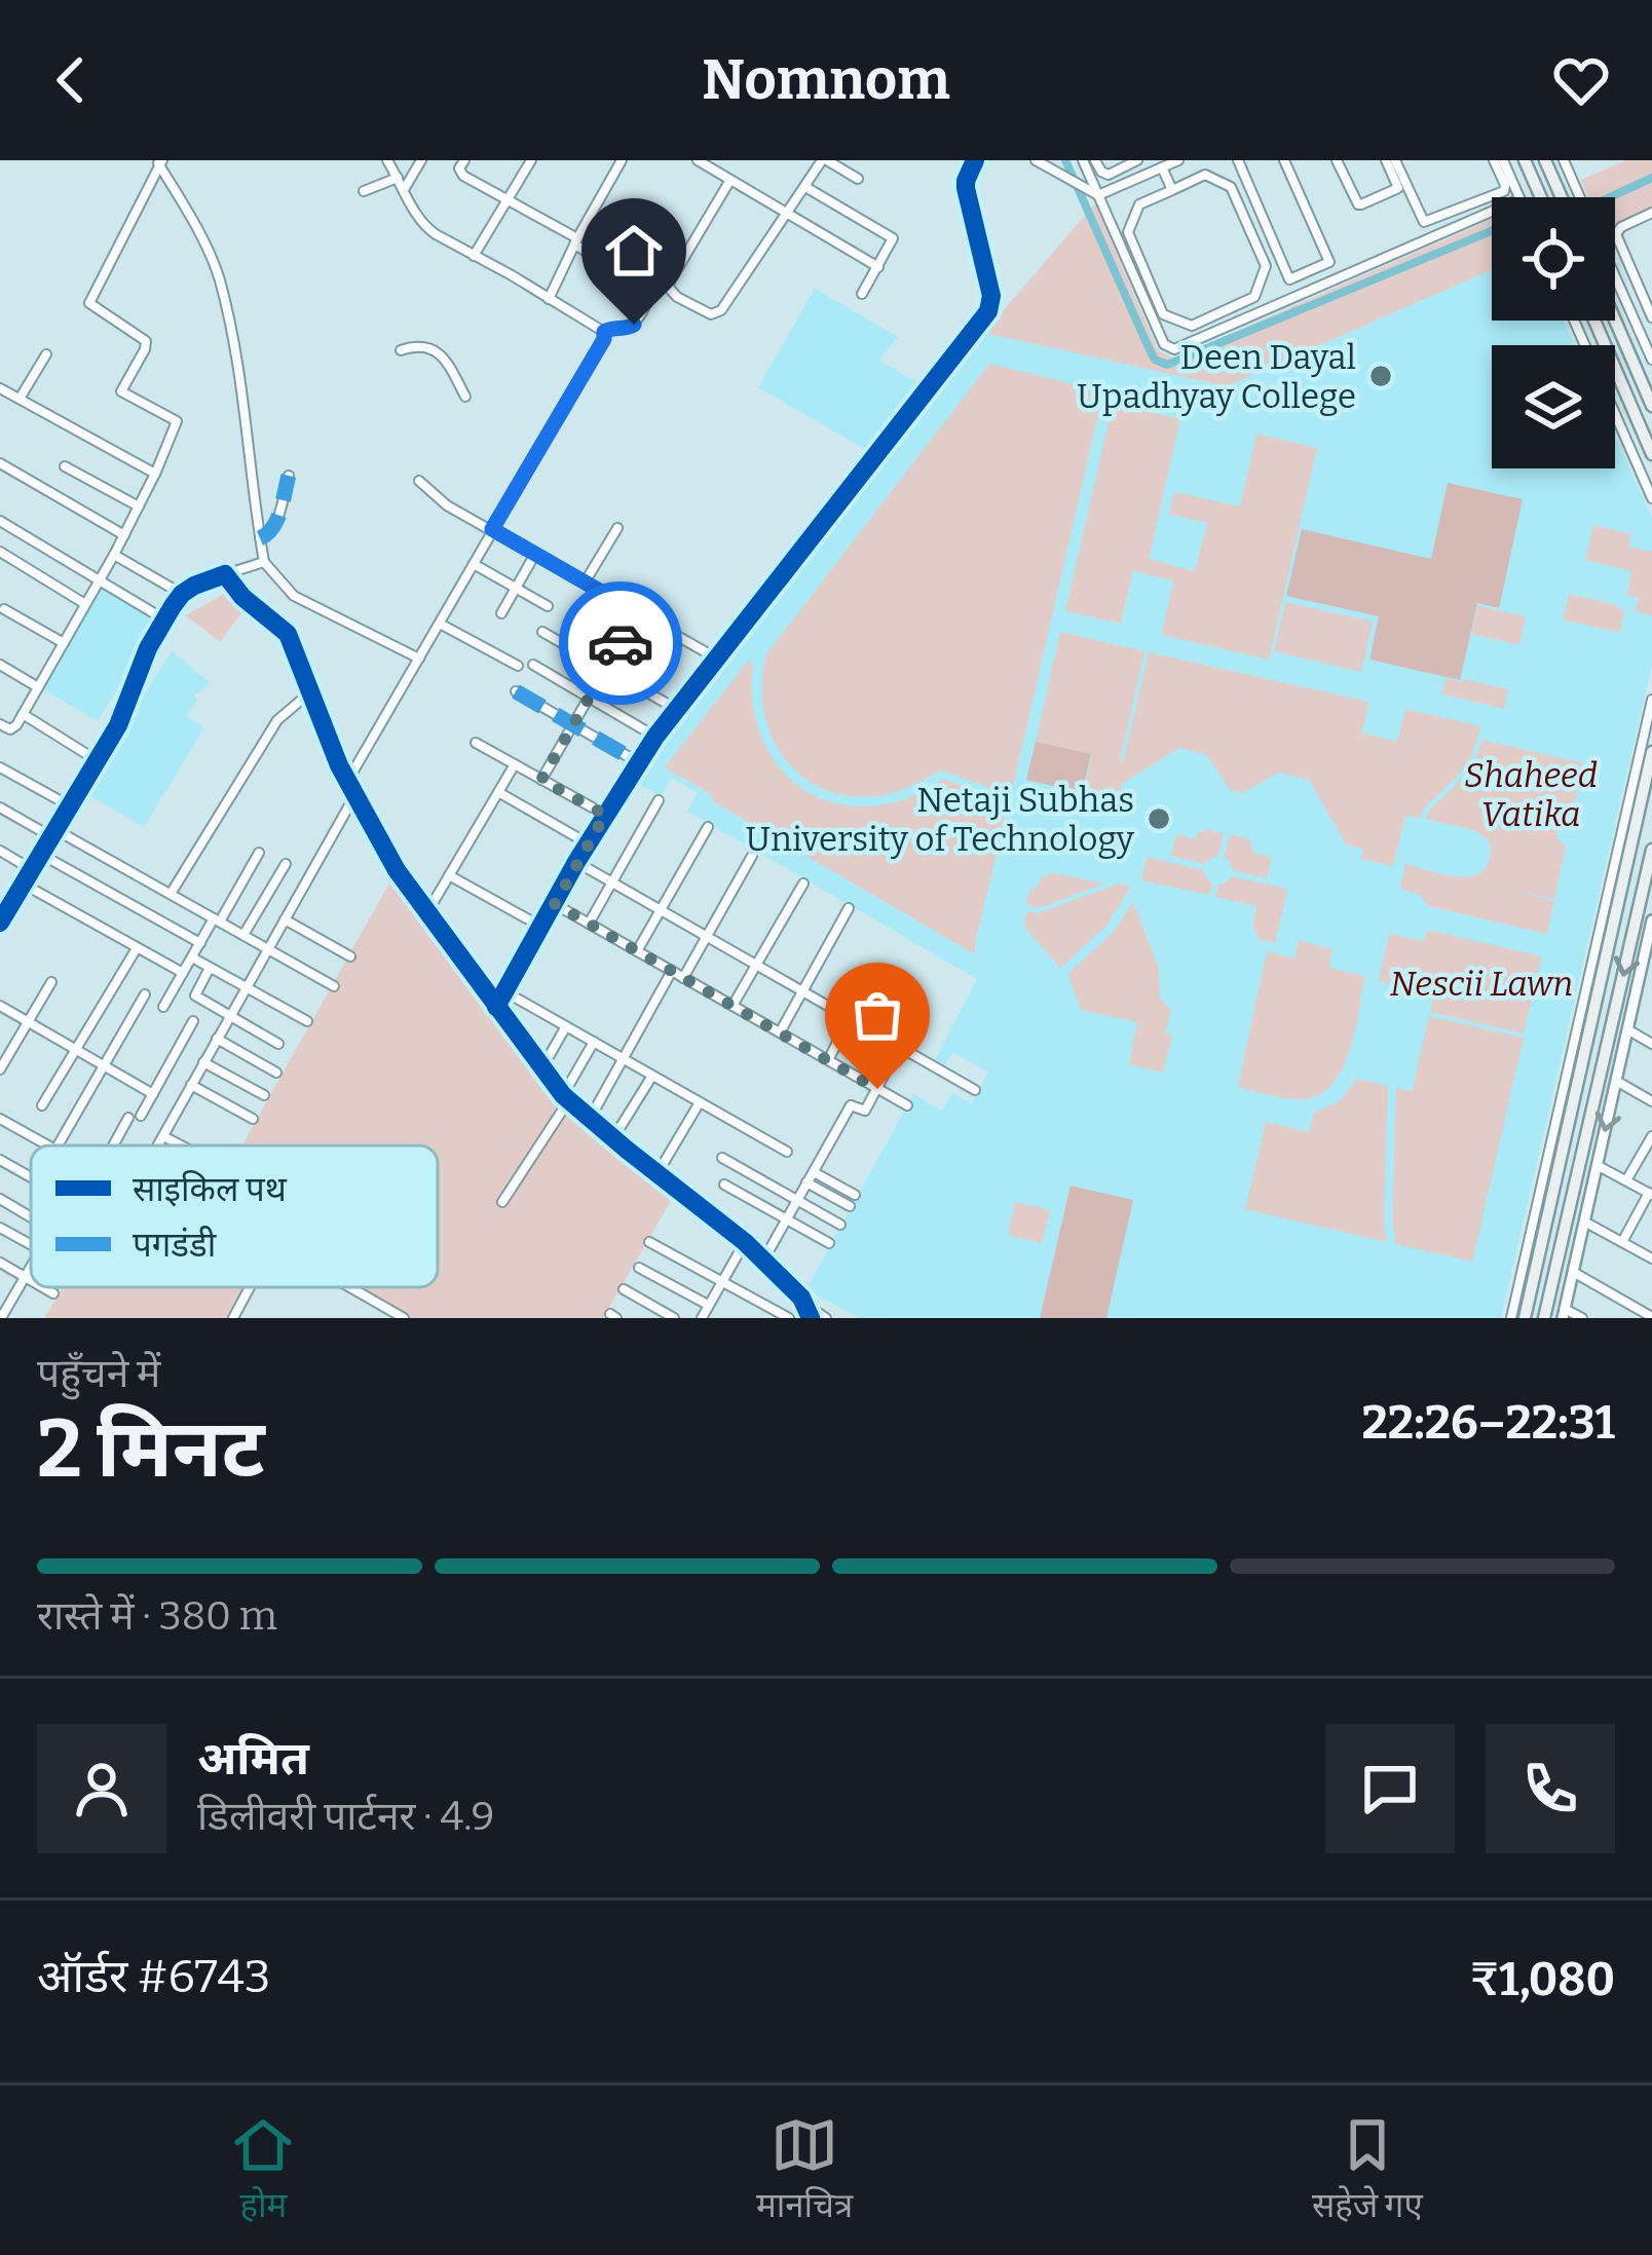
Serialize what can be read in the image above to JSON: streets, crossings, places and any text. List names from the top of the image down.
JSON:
{
  "parks": ["Shaheed Vatika", "Nescii Lawn"],
  "places": ["Deen Dayal Upadhyay College", "Netaji Subhas University of Technology"],
  "legend": ["साइकिल पथ", "पगडंडी"],
  "page": {
    "header": "Nomnom",
    "heading": ["2 मिनट", "पहुँचने में", "22:26–22:31"],
    "panel": [
      "अमित",
      "डिलीवरी पार्टनर · 4.9",
      "ऑर्डर #6743",
      "₹1,080"
    ],
    "bar": "रास्ते में · 380 m",
    "tabs": ["होम", "मानचित्र", "सहेजे गए"]
  }
}
